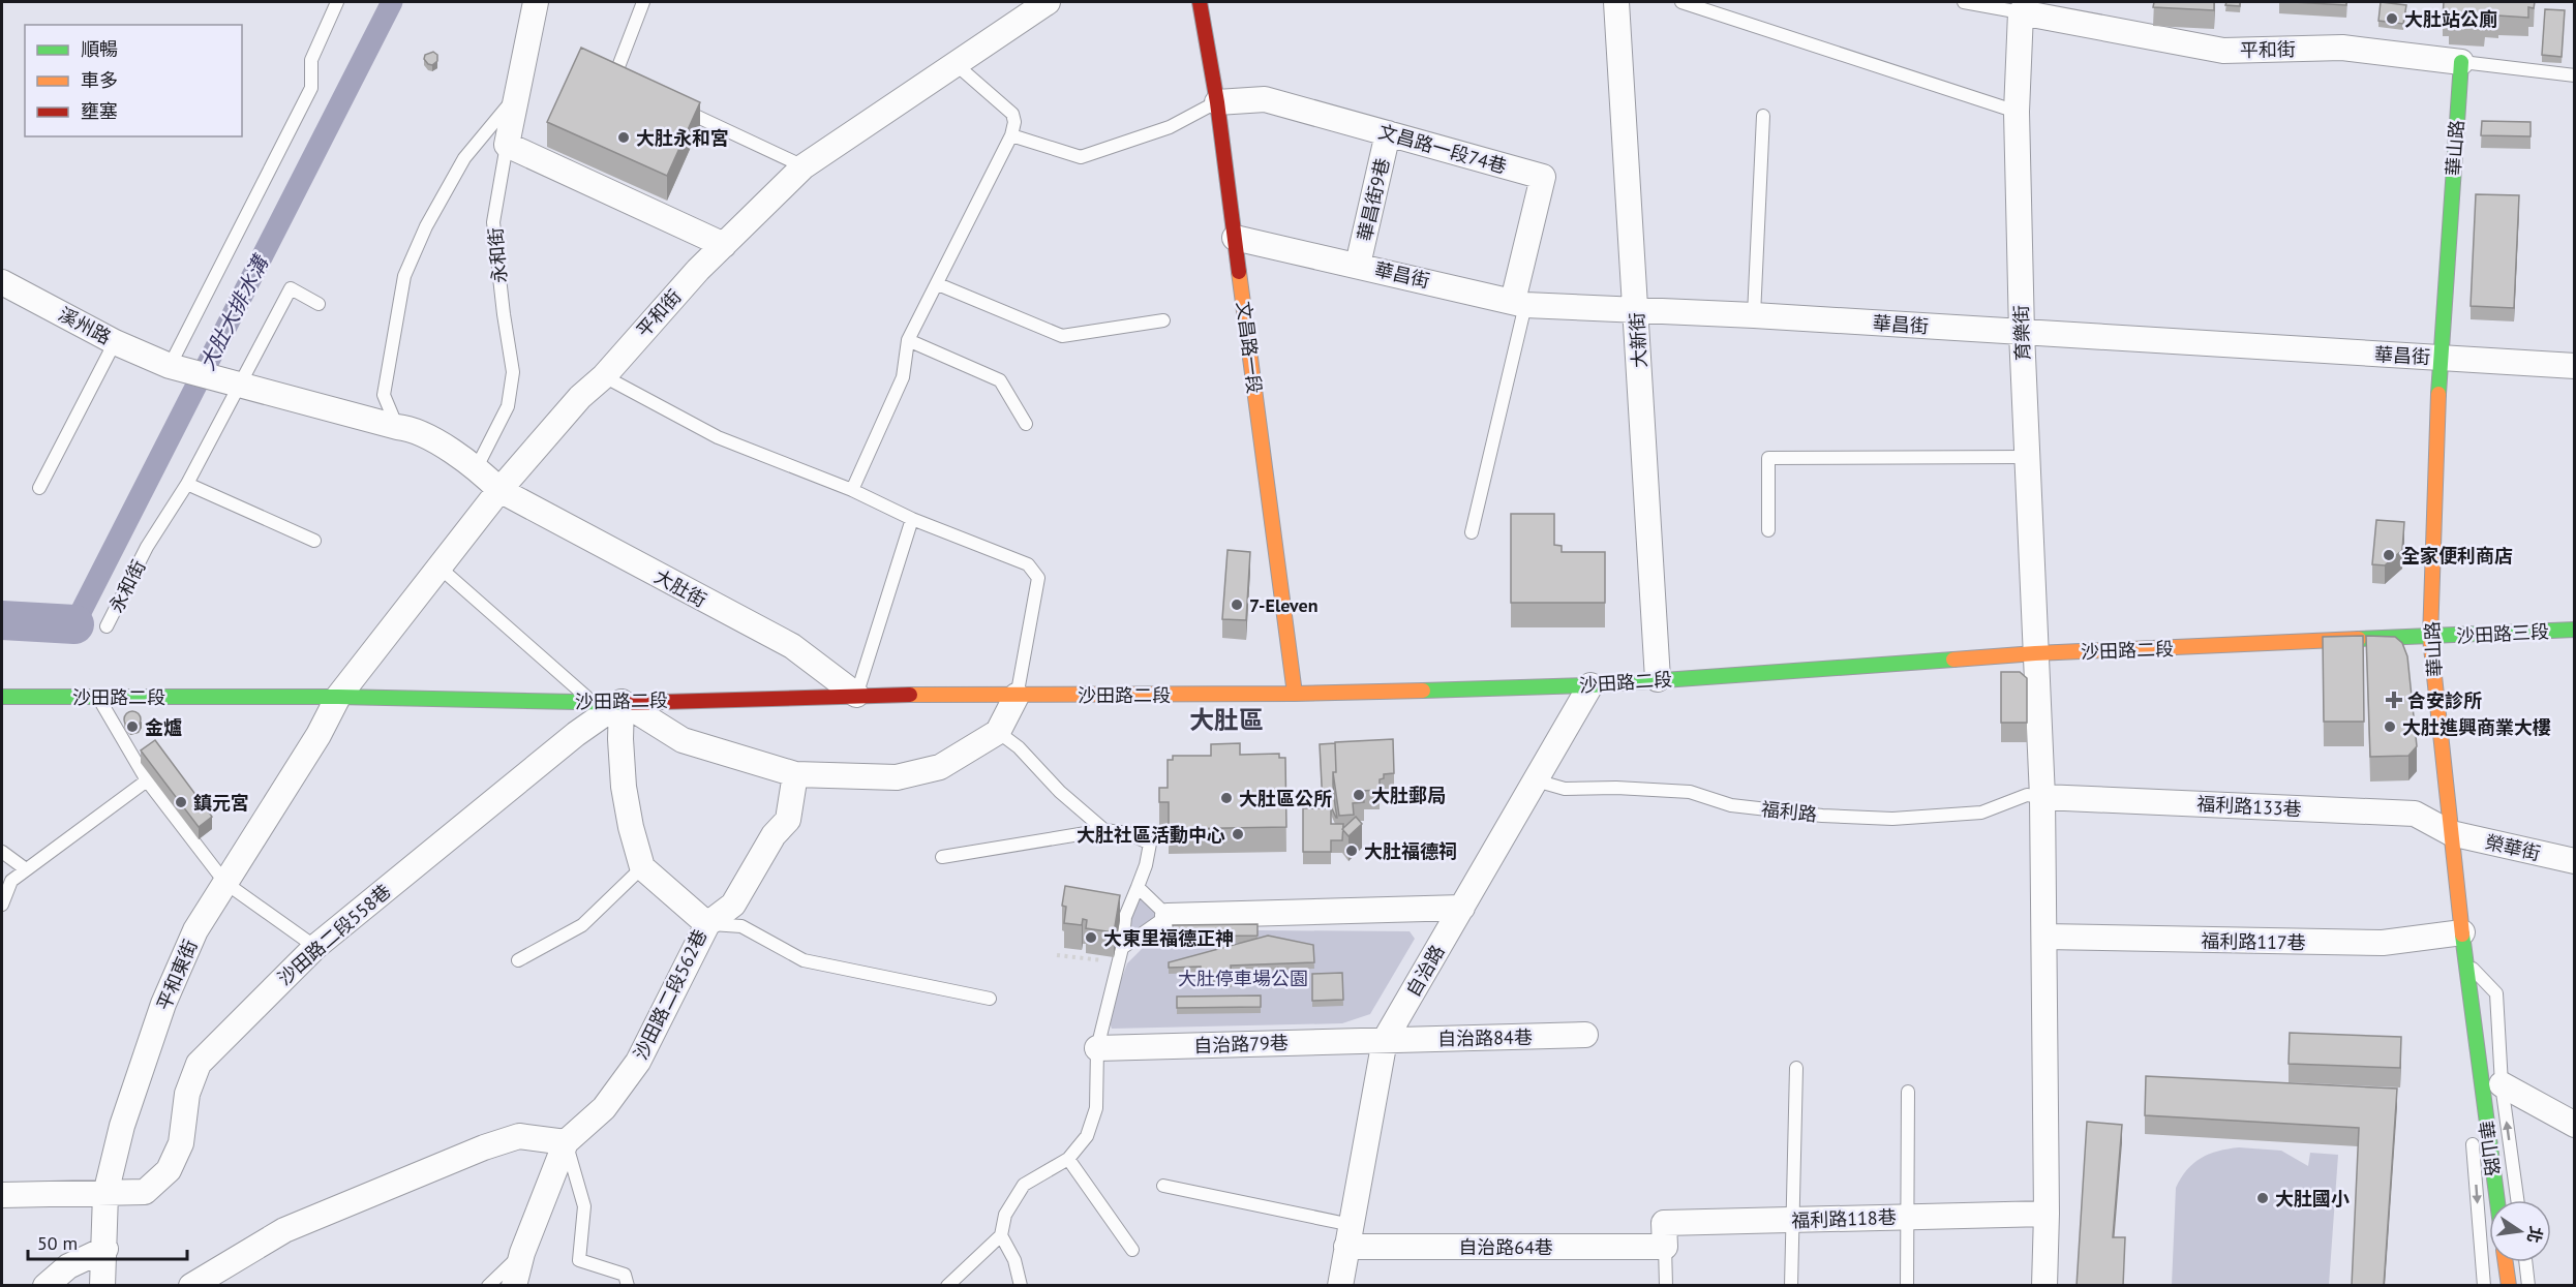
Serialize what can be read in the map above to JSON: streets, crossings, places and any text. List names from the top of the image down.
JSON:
{
  "streets": {
    "street": [
      "平和街",
      "華山路",
      "文昌路一段74巷",
      "華昌街9巷",
      "永和街",
      "華昌街",
      "溪州路",
      "育樂街",
      "大新街",
      "文昌路一段",
      "大肚街",
      "沙田路三段",
      "沙田路二段",
      "福利路133巷",
      "榮華街",
      "沙田路二段558巷",
      "福利路117巷",
      "自治路",
      "平和東街",
      "沙田路二段562巷",
      "自治路84巷",
      "自治路79巷",
      "福利路118巷",
      "自治路64巷"
    ],
    "lane": ["福利路"]
  },
  "crossings": [
    ["平和街", "華山路"],
    ["平和街", "育樂街"],
    ["平和街", "大肚街"],
    ["平和街", "沙田路二段"],
    ["平和街", "平和東街"],
    ["華山路", "華昌街"],
    ["華山路", "沙田路三段"],
    ["華山路", "沙田路二段"],
    ["華山路", "福利路133巷"],
    ["華山路", "榮華街"],
    ["華山路", "福利路117巷"],
    ["文昌路一段74巷", "華昌街9巷"],
    ["文昌路一段74巷", "華昌街"],
    ["文昌路一段74巷", "文昌路一段"],
    ["華昌街9巷", "華昌街"],
    ["華昌街", "育樂街"],
    ["華昌街", "大新街"],
    ["華昌街", "文昌路一段"],
    ["育樂街", "沙田路二段"],
    ["大新街", "沙田路二段"],
    ["文昌路一段", "沙田路二段"],
    ["大肚街", "沙田路二段"],
    ["沙田路三段", "沙田路二段"],
    ["沙田路二段", "沙田路二段558巷"],
    ["沙田路二段", "自治路"],
    ["沙田路二段", "平和東街"],
    ["福利路133巷", "福利路"],
    ["福利路133巷", "榮華街"],
    ["福利路", "自治路"],
    ["沙田路二段558巷", "平和東街"],
    ["自治路", "自治路84巷"],
    ["自治路", "自治路79巷"],
    ["自治路", "自治路64巷"],
    ["自治路84巷", "自治路79巷"],
    ["福利路118巷", "自治路64巷"]
  ],
  "districts": ["大肚區"],
  "water": ["大肚大排水溝"],
  "parks": ["大肚停車場公園"],
  "places": {
    "other": [
      "大肚站公廁",
      "大肚永和宮",
      "全家便利商店",
      "7-Eleven",
      "金爐",
      "大肚進興商業大樓",
      "大肚郵局",
      "大肚區公所",
      "鎮元宮",
      "大肚社區活動中心",
      "大肚福德祠",
      "大東里福德正神",
      "大肚國小"
    ],
    "health": ["合安診所"]
  },
  "legend": ["順暢", "車多", "壅塞"],
  "scale_bar": "50 m",
  "north": "right"
}
